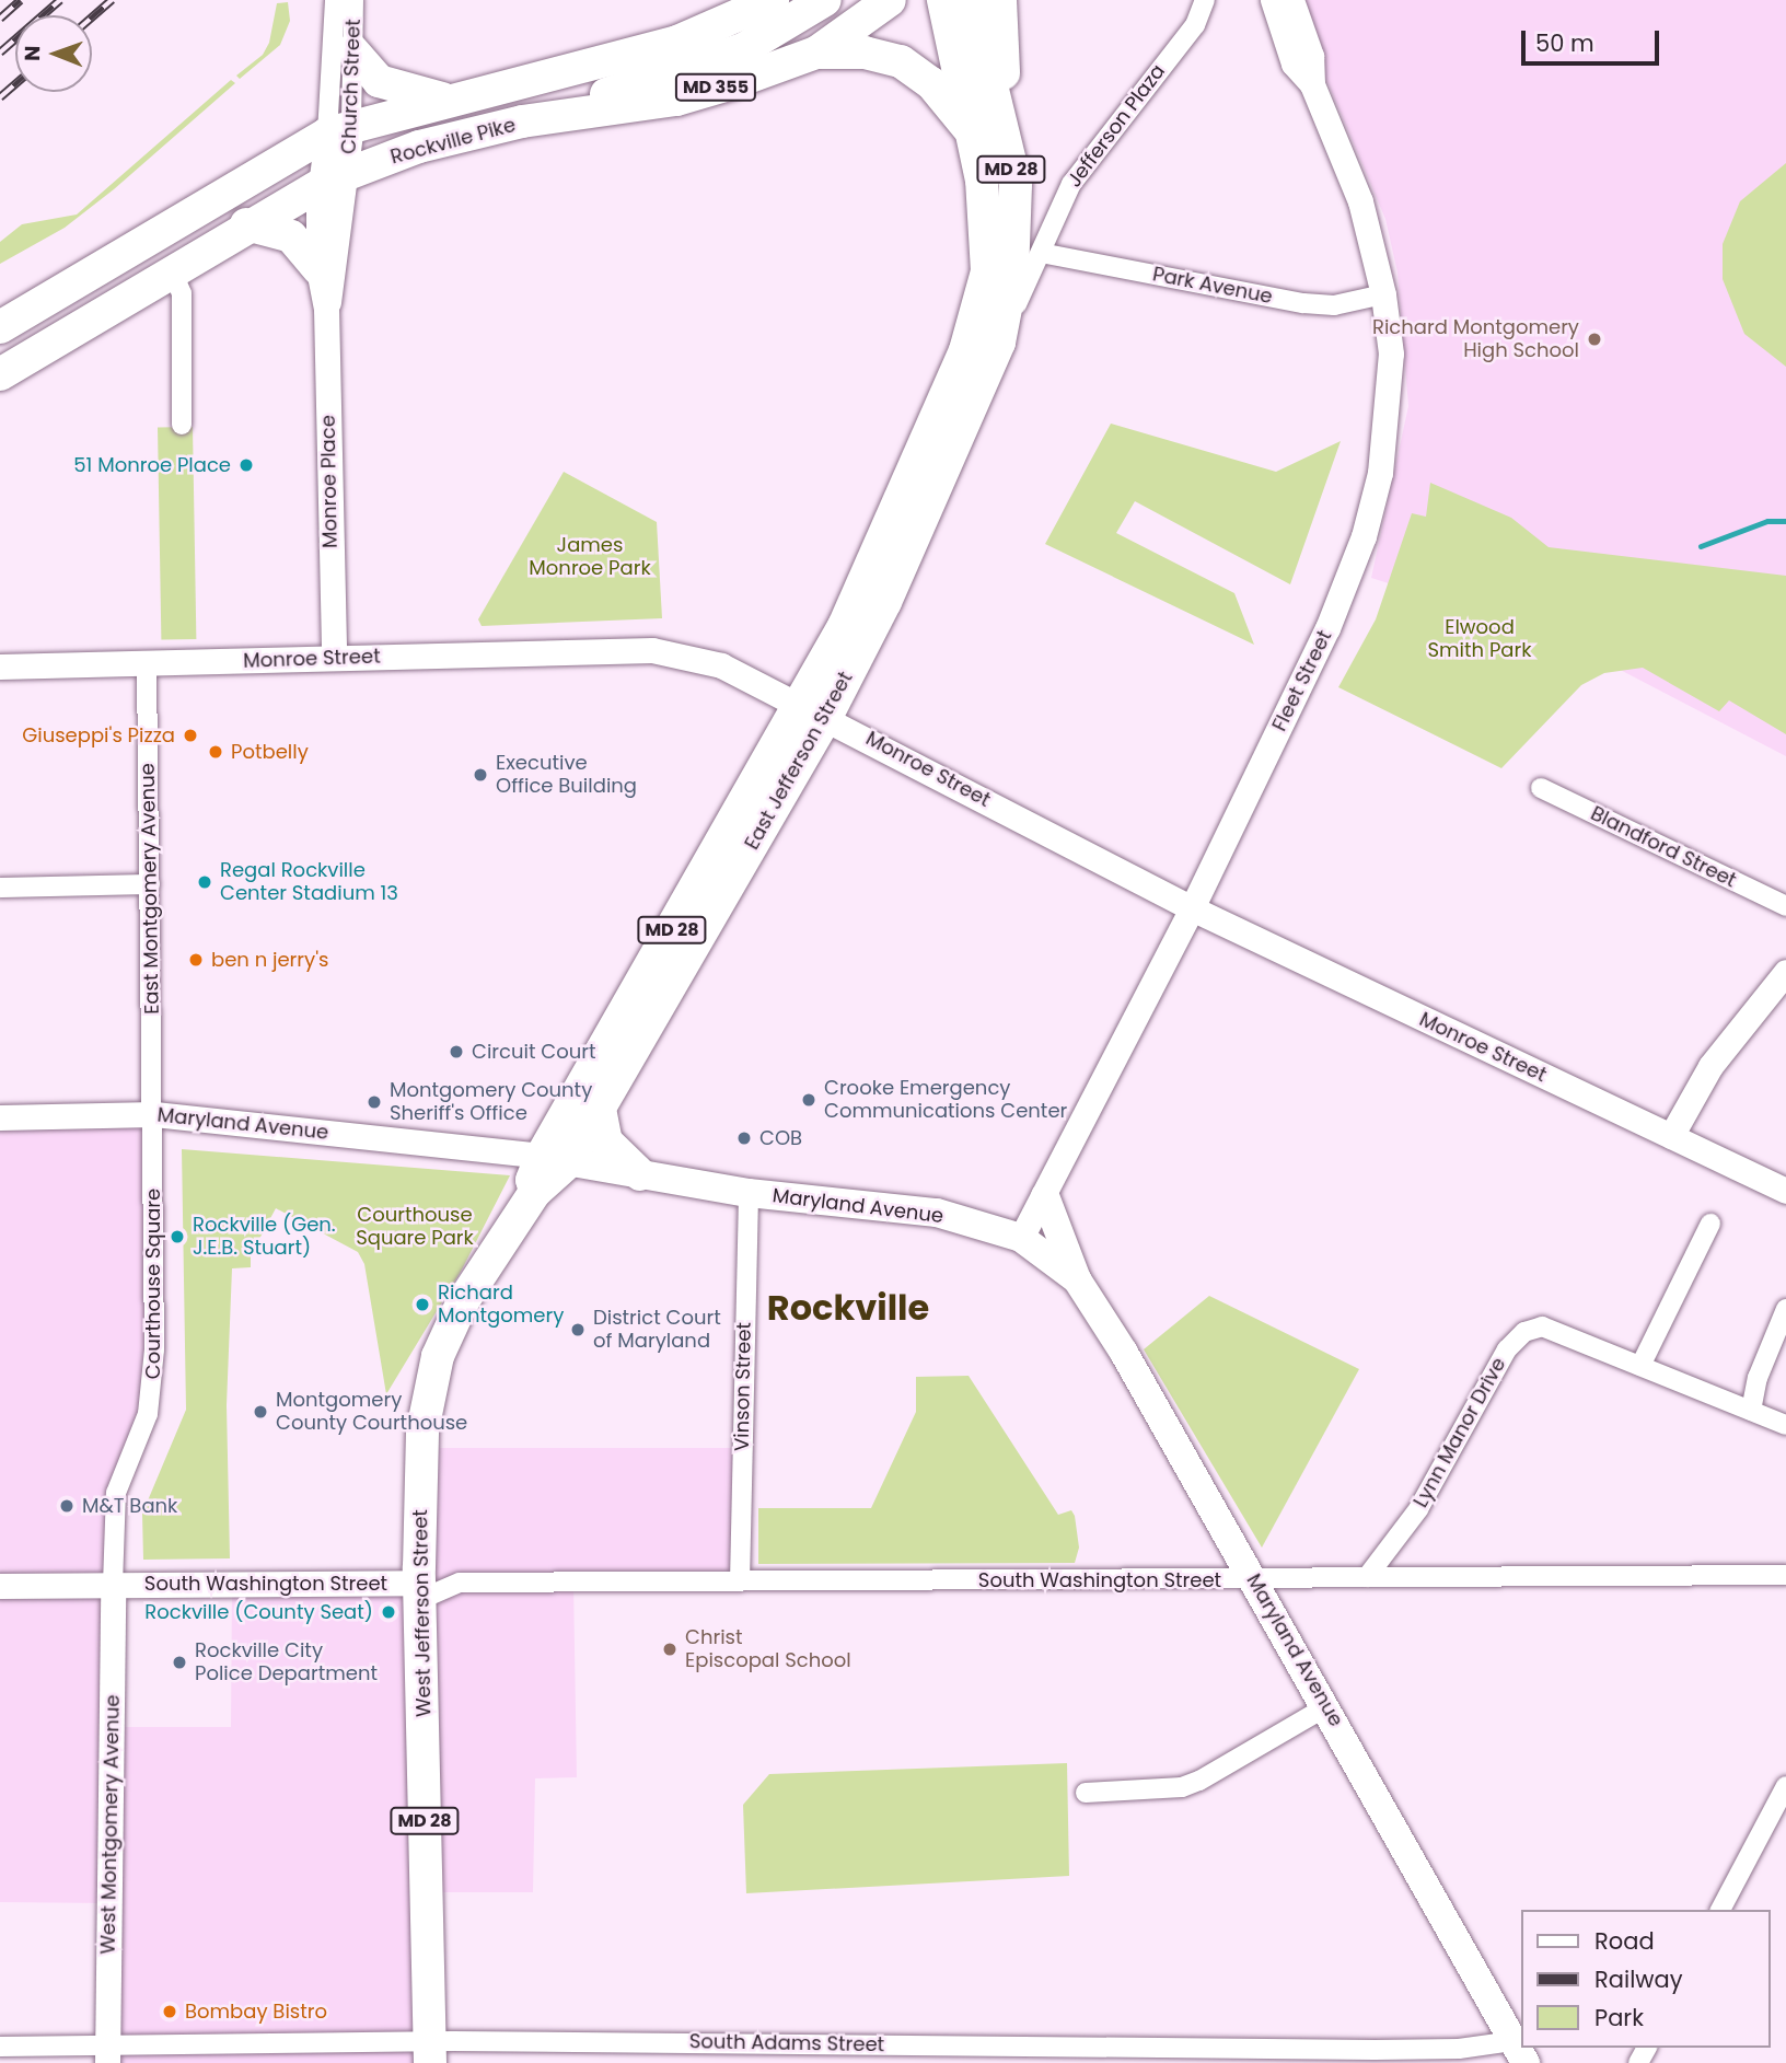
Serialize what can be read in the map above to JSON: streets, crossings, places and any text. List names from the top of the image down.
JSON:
{
  "streets": {
    "main road": [
      "MD 355",
      "Rockville Pike",
      "MD 28",
      "East Jefferson Street",
      "Maryland Avenue",
      "West Jefferson Street"
    ],
    "street": [
      "Church Street",
      "Jefferson Plaza",
      "Park Avenue",
      "Monroe Place",
      "Monroe Street",
      "Fleet Street",
      "Blandford Street",
      "East Montgomery Avenue",
      "Courthouse Square",
      "Vinson Street",
      "Lynn Manor Drive",
      "South Washington Street",
      "West Montgomery Avenue",
      "South Adams Street"
    ]
  },
  "crossings": [
    ["Church Street", "Rockville Pike"],
    ["Church Street", "Monroe Place"],
    ["Jefferson Plaza", "MD 28"],
    ["Jefferson Plaza", "Park Avenue"],
    ["Jefferson Plaza", "East Jefferson Street"],
    ["Rockville Pike", "Monroe Place"],
    ["MD 28", "East Jefferson Street"],
    ["Park Avenue", "Fleet Street"],
    ["Monroe Place", "Monroe Street"],
    ["Monroe Street", "Fleet Street"],
    ["Monroe Street", "East Jefferson Street"],
    ["Monroe Street", "East Montgomery Avenue"],
    ["Fleet Street", "Maryland Avenue"],
    ["East Jefferson Street", "Maryland Avenue"],
    ["East Jefferson Street", "West Jefferson Street"],
    ["East Montgomery Avenue", "Maryland Avenue"],
    ["East Montgomery Avenue", "Courthouse Square"],
    ["Maryland Avenue", "Courthouse Square"],
    ["Maryland Avenue", "Vinson Street"],
    ["Maryland Avenue", "South Washington Street"],
    ["Maryland Avenue", "West Jefferson Street"],
    ["Maryland Avenue", "South Adams Street"],
    ["Courthouse Square", "South Washington Street"],
    ["Courthouse Square", "West Montgomery Avenue"],
    ["Vinson Street", "South Washington Street"],
    ["Lynn Manor Drive", "South Washington Street"],
    ["South Washington Street", "West Jefferson Street"],
    ["South Washington Street", "West Montgomery Avenue"],
    ["West Jefferson Street", "South Adams Street"],
    ["West Montgomery Avenue", "South Adams Street"]
  ],
  "districts": ["Rockville"],
  "parks": ["James Monroe Park", "Elwood Smith Park", "Courthouse Square Park"],
  "places": [
    "Richard Montgomery High School",
    "51 Monroe Place",
    "Giuseppi's Pizza",
    "Potbelly",
    "Executive Office Building",
    "Regal Rockville Center Stadium 13",
    "ben n jerry's",
    "Circuit Court",
    "Crooke Emergency Communications Center",
    "Montgomery County Sheriff's Office",
    "COB",
    "Rockville (Gen. J.E.B. Stuart)",
    "Richard Montgomery",
    "District Court of Maryland",
    "Montgomery County Courthouse",
    "M&T Bank",
    "Rockville (County Seat)",
    "Christ Episcopal School",
    "Rockville City Police Department",
    "Bombay Bistro"
  ],
  "legend": ["Road", "Railway", "Park"],
  "scale_bar": "50 m",
  "north": "left"
}
